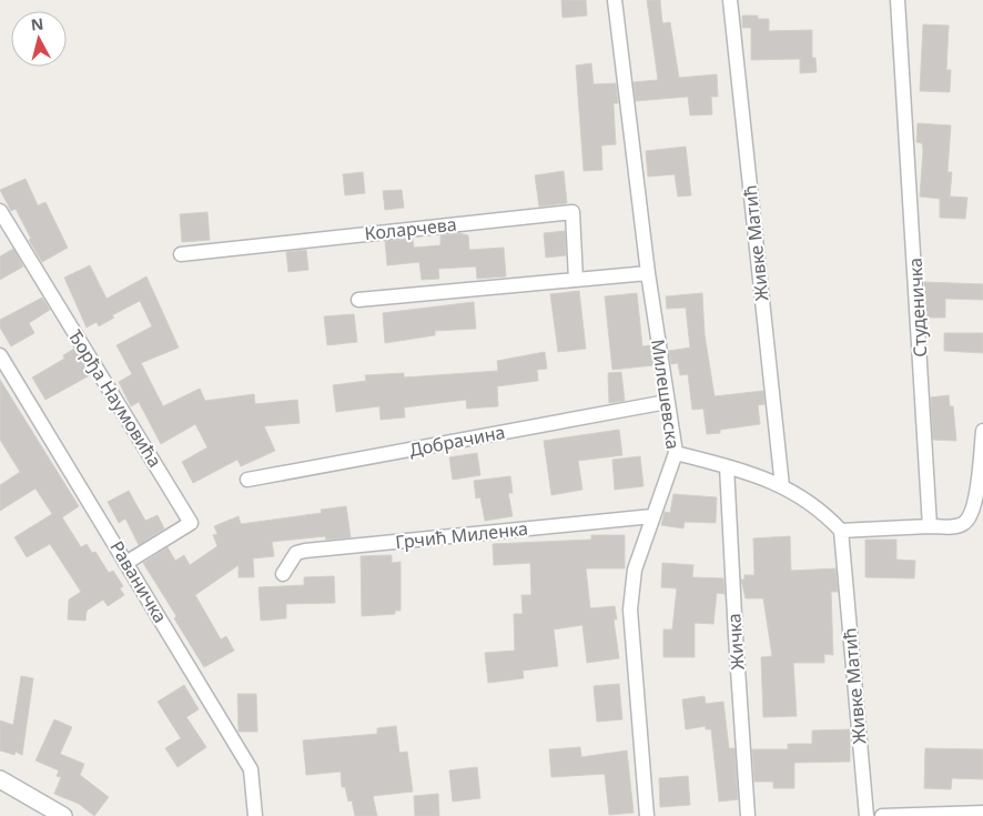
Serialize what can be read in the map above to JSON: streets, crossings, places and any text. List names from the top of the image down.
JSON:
{
  "streets": {
    "street": [
      "Коларчева",
      "Живке Матић",
      "Студеничка",
      "Милешевска",
      "Ђорђа Наумовића",
      "Добрачина",
      "Грчић Миленка",
      "Раваничка",
      "Жичка"
    ]
  },
  "crossings": [
    ["Милешевска", "Добрачина"],
    ["Милешевска", "Грчић Миленка"],
    ["Ђорђа Наумовића", "Раваничка"]
  ],
  "north": "top"
}
